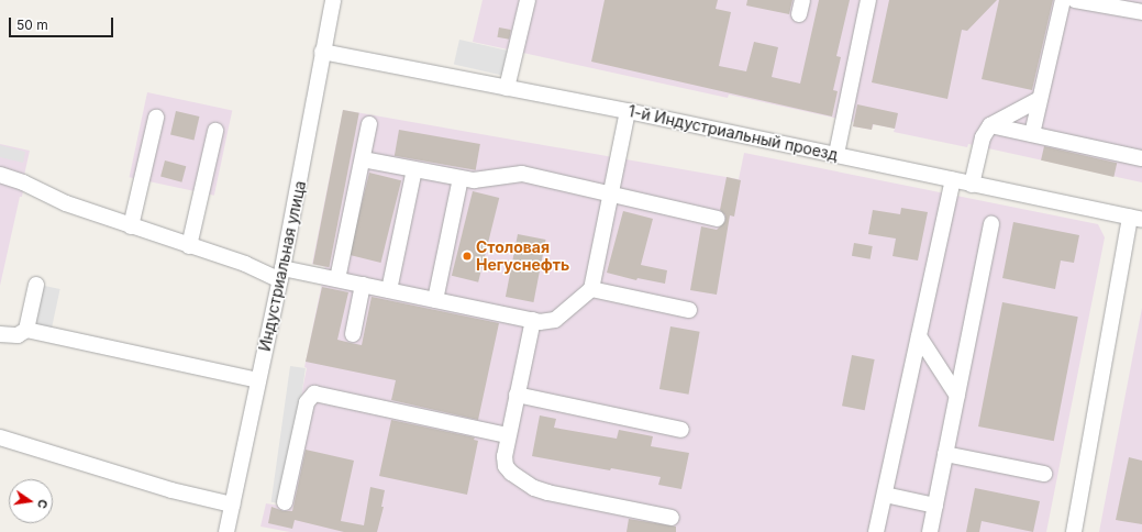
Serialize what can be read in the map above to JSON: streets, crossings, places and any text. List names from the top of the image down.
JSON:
{
  "streets": {
    "street": ["1-й Индустриальный проезд", "Индустриальная улица"]
  },
  "crossings": [
    ["1-й Индустриальный проезд", "Индустриальная улица"]
  ],
  "places": ["Столовая Негуснефть"],
  "scale_bar": "50 m",
  "north": "right"
}
